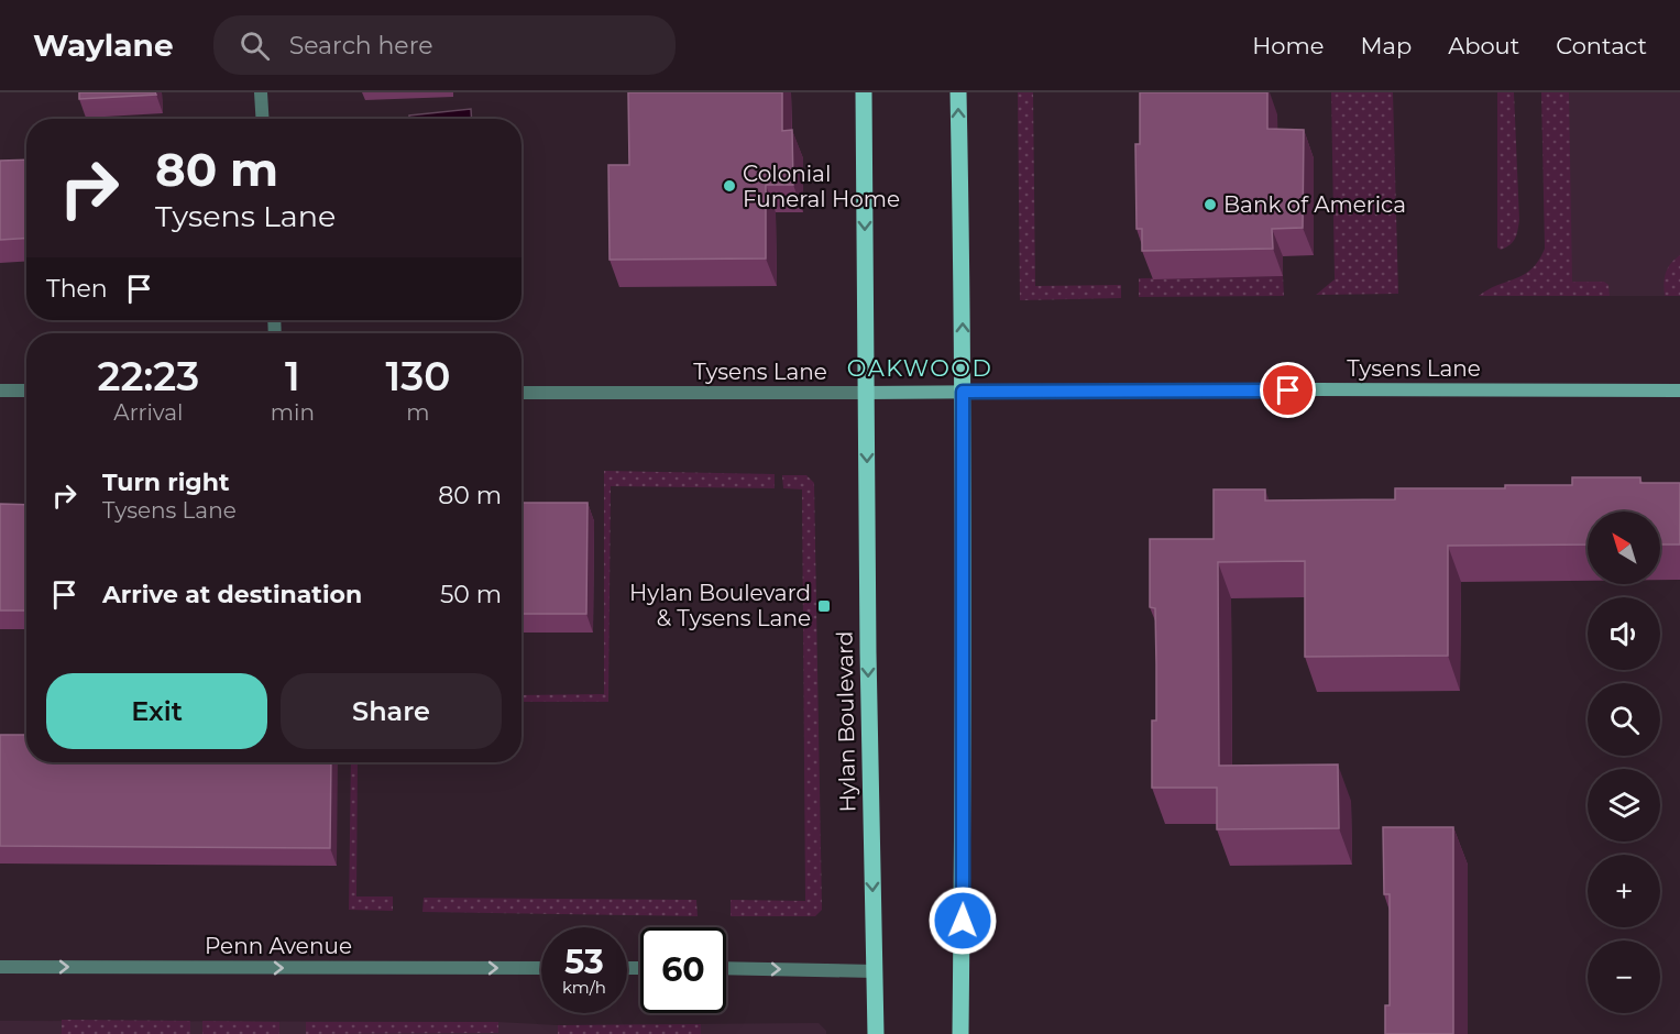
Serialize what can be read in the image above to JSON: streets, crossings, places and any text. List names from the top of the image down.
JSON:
{
  "streets": {
    "main road": ["Hylan Boulevard"],
    "street": ["Tysens Lane", "Penn Avenue"]
  },
  "crossings": [
    ["Tysens Lane", "Hylan Boulevard"]
  ],
  "one_way": ["Penn Avenue"],
  "districts": ["OAKWOOD"],
  "places": {
    "other": ["Colonial Funeral Home", "Bank of America"],
    "transit": ["Hylan Boulevard & Tysens Lane"]
  },
  "north": "top left",
  "page": {
    "header": "Waylane",
    "search": "Search here",
    "nav": [
      "Home",
      "Map",
      "About",
      "Contact"
    ],
    "turn": ["80 m", "Tysens Lane"],
    "then": "Then",
    "eta": [
      "22:23",
      "Arrival",
      "1",
      "min",
      "130",
      "m"
    ],
    "list": [
      {
        "name": "Turn right",
        "note": "Tysens Lane",
        "value": "80 m"
      },
      {
        "name": "Arrive at destination",
        "value": "50 m"
      }
    ],
    "map_buttons": ["+", "−"],
    "buttons": ["Exit", "Share"],
    "speed": "53 km/h",
    "limit": "60"
  }
}
